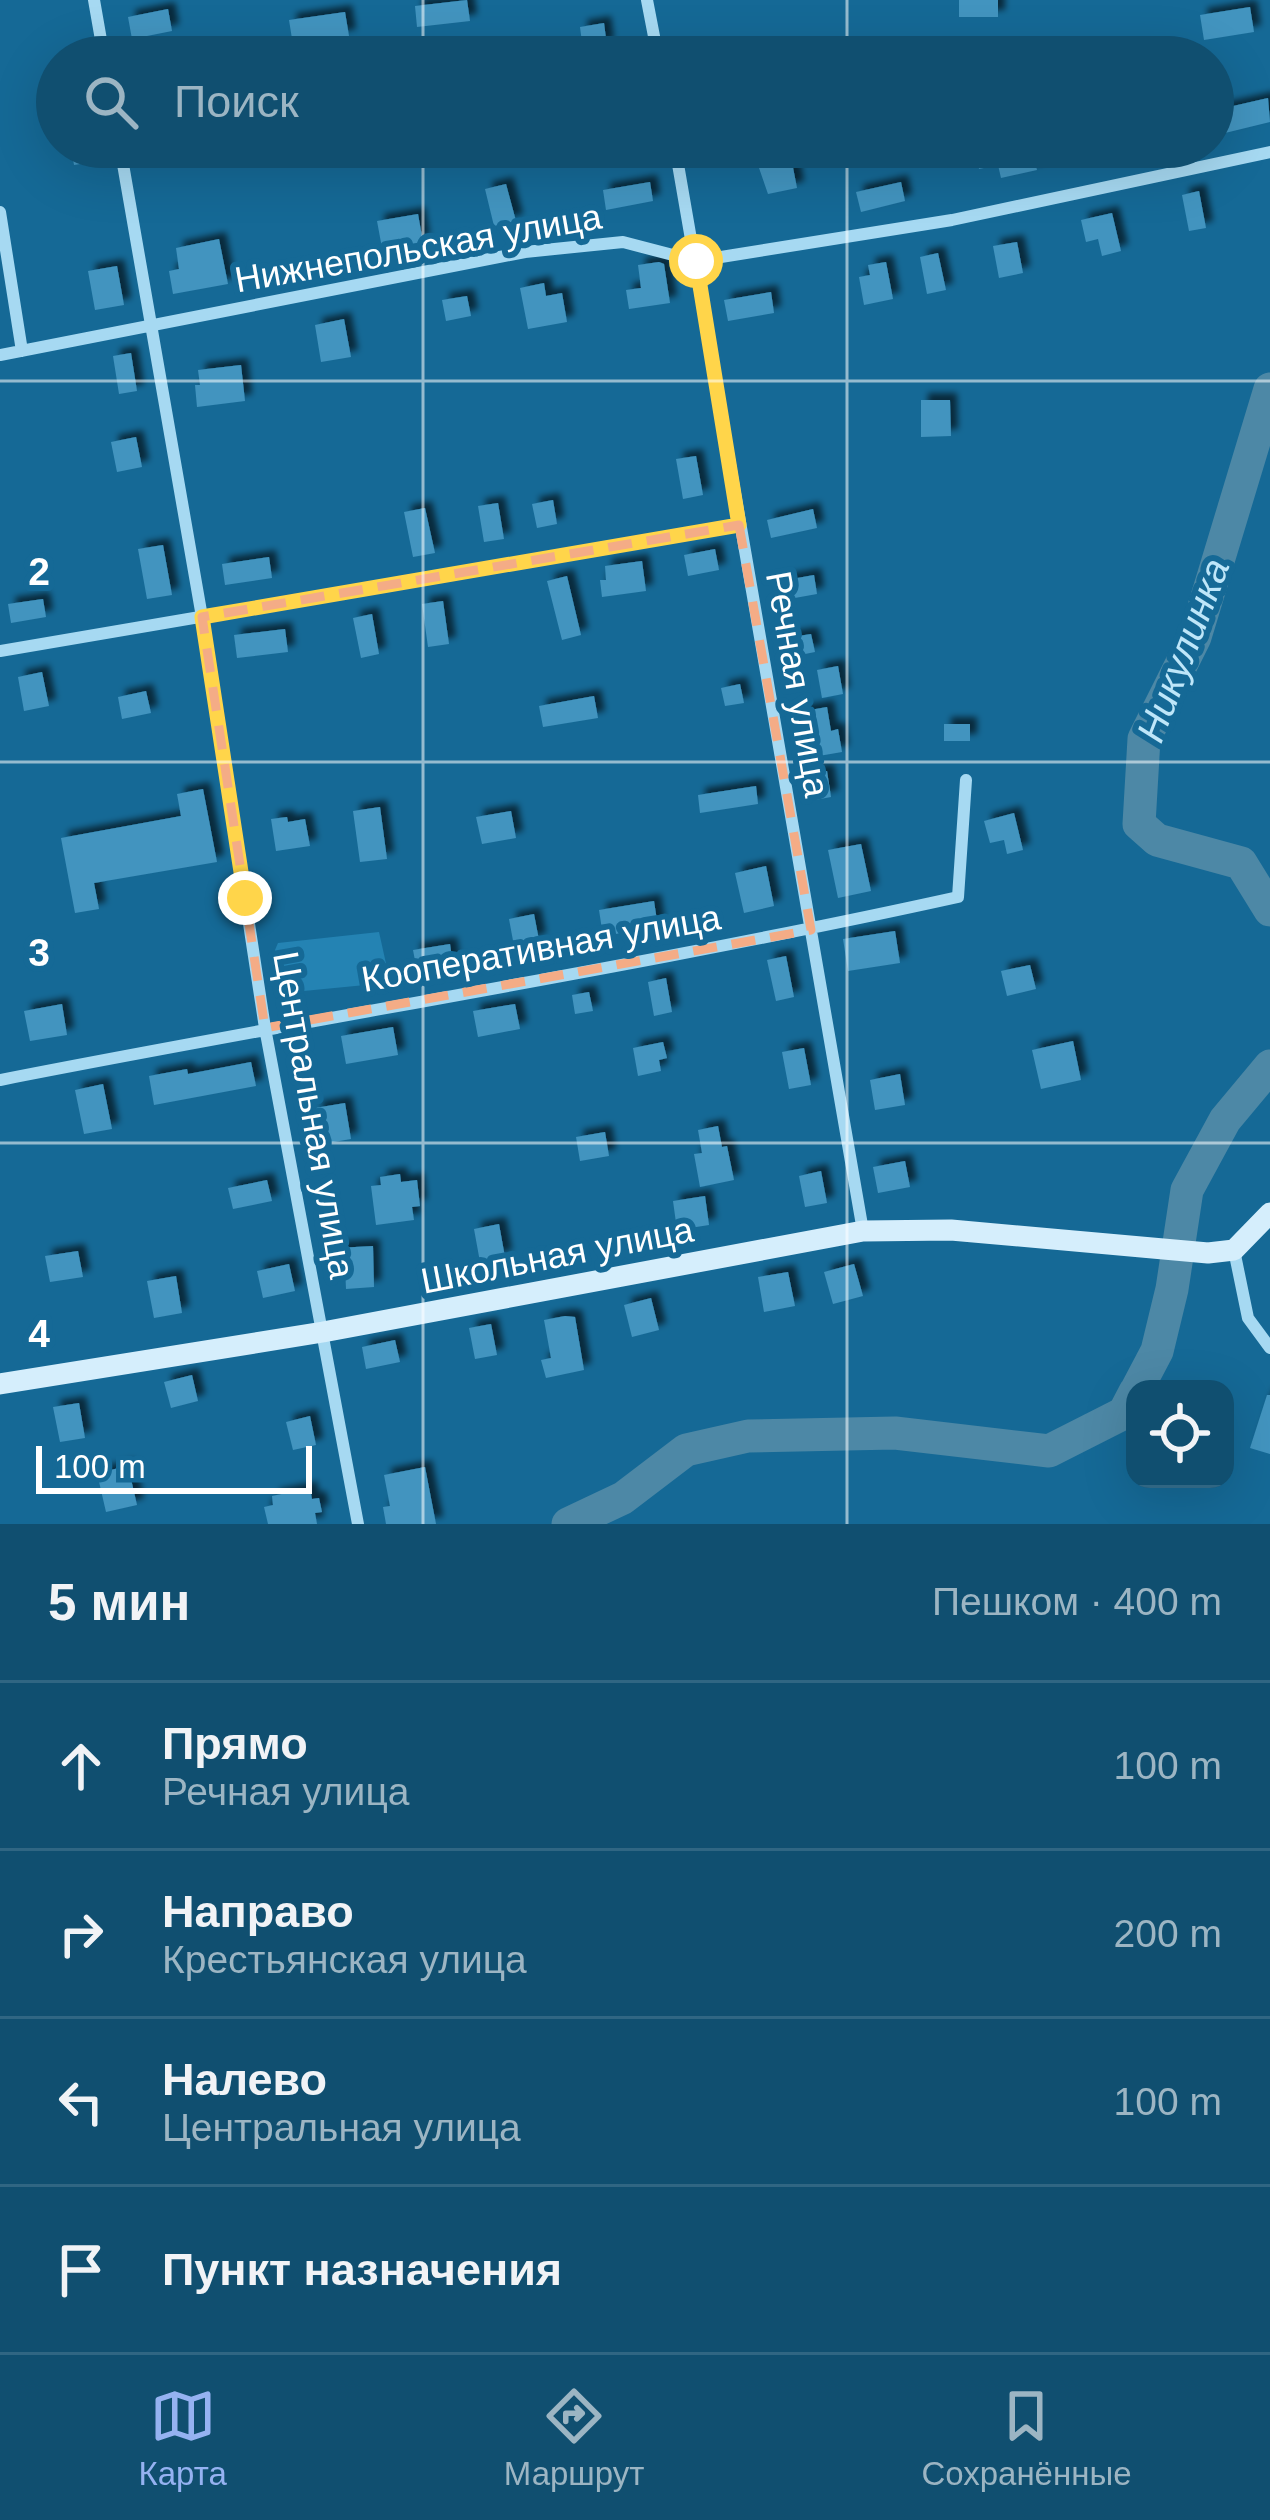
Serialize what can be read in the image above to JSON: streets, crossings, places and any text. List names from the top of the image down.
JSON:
{
  "streets": {
    "street": [
      "Нижнепольская улица",
      "Речная улица",
      "Кооперативная улица",
      "Центральная улица",
      "Школьная улица"
    ]
  },
  "crossings": [
    ["Нижнепольская улица", "Речная улица"],
    ["Нижнепольская улица", "Центральная улица"],
    ["Речная улица", "Кооперативная улица"],
    ["Речная улица", "Школьная улица"],
    ["Кооперативная улица", "Центральная улица"],
    ["Центральная улица", "Школьная улица"]
  ],
  "water": ["Никулинка"],
  "scale_bar": "100 m",
  "page": {
    "search": "Поиск",
    "scale": "100 m",
    "heading": ["5 мин", "Пешком · 400 m"],
    "list": [
      ["Прямо", "Речная улица", "100 m"],
      ["Направо", "Крестьянская улица", "200 m"],
      ["Налево", "Центральная улица", "100 m"],
      "Пункт назначения"
    ],
    "nav": ["Карта", "Маршрут", "Сохранённые"]
  },
  "grid": {
    "rows": ["2", "3", "4"]
  }
}
